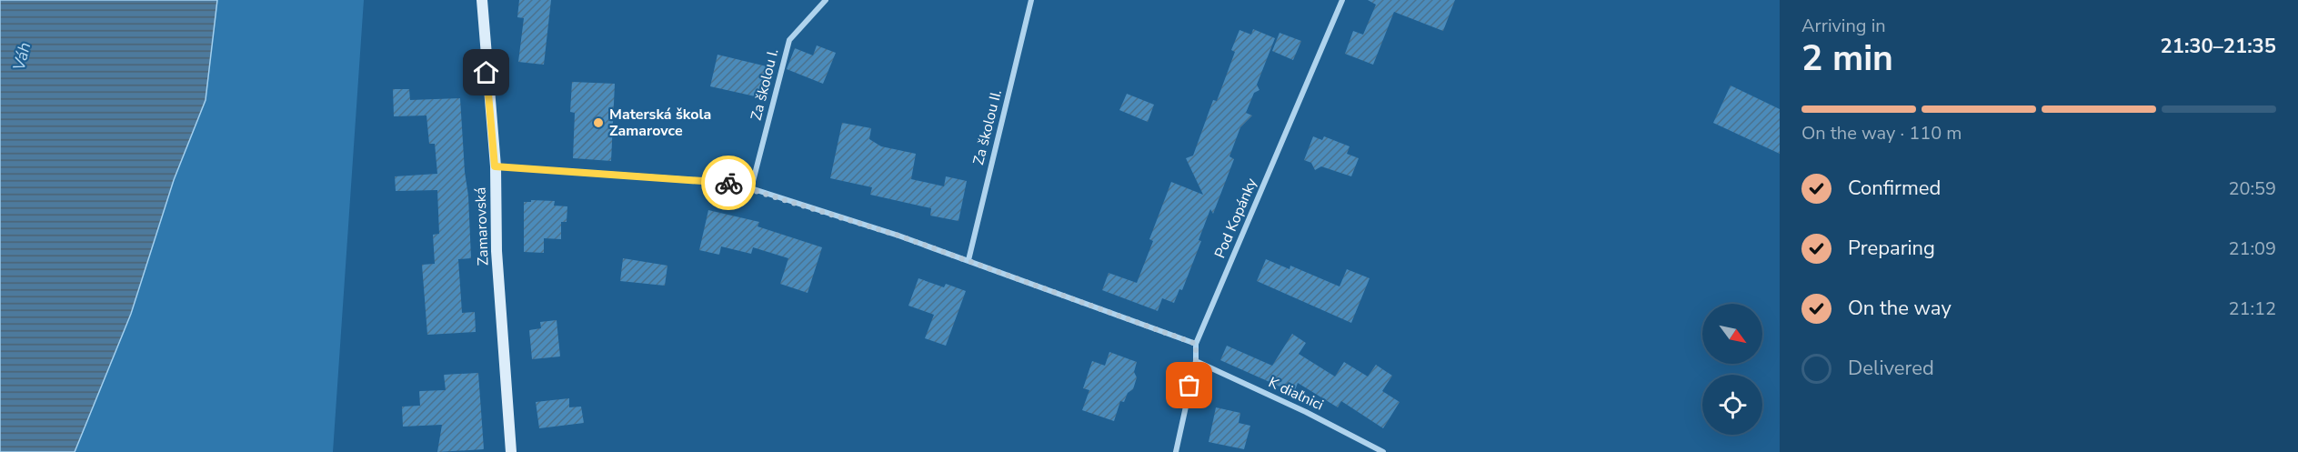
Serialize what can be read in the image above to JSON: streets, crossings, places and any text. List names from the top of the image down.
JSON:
{
  "streets": {
    "main road": ["Zamarovská"],
    "street": [
      "Za školou I.",
      "Za školou II.",
      "Pod Kopánky",
      "K diaľnici"
    ]
  },
  "crossings": [
    ["Pod Kopánky", "K diaľnici"]
  ],
  "water": ["Váh"],
  "places": ["Materská škola Zamarovce"],
  "north": "bottom right",
  "page": {
    "heading": ["2 min", "Arriving in", "21:30–21:35"],
    "bar": "On the way · 110 m",
    "list": [
      ["Confirmed", "20:59"],
      ["Preparing", "21:09"],
      ["On the way", "21:12"],
      "Delivered"
    ]
  }
}
